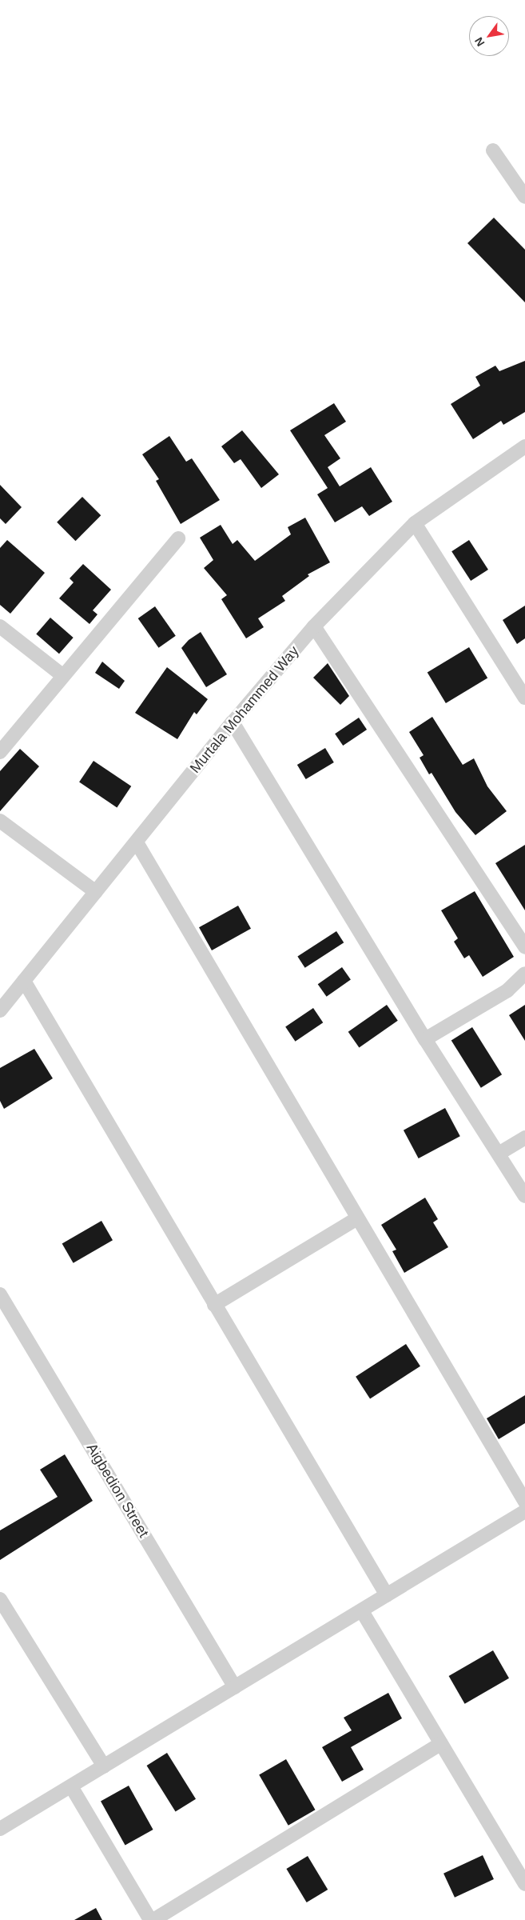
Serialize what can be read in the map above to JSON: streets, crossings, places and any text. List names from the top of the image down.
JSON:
{
  "streets": {
    "street": ["Murtala Mohammed Way", "Aigbedion Street"]
  },
  "north": "bottom left"
}
